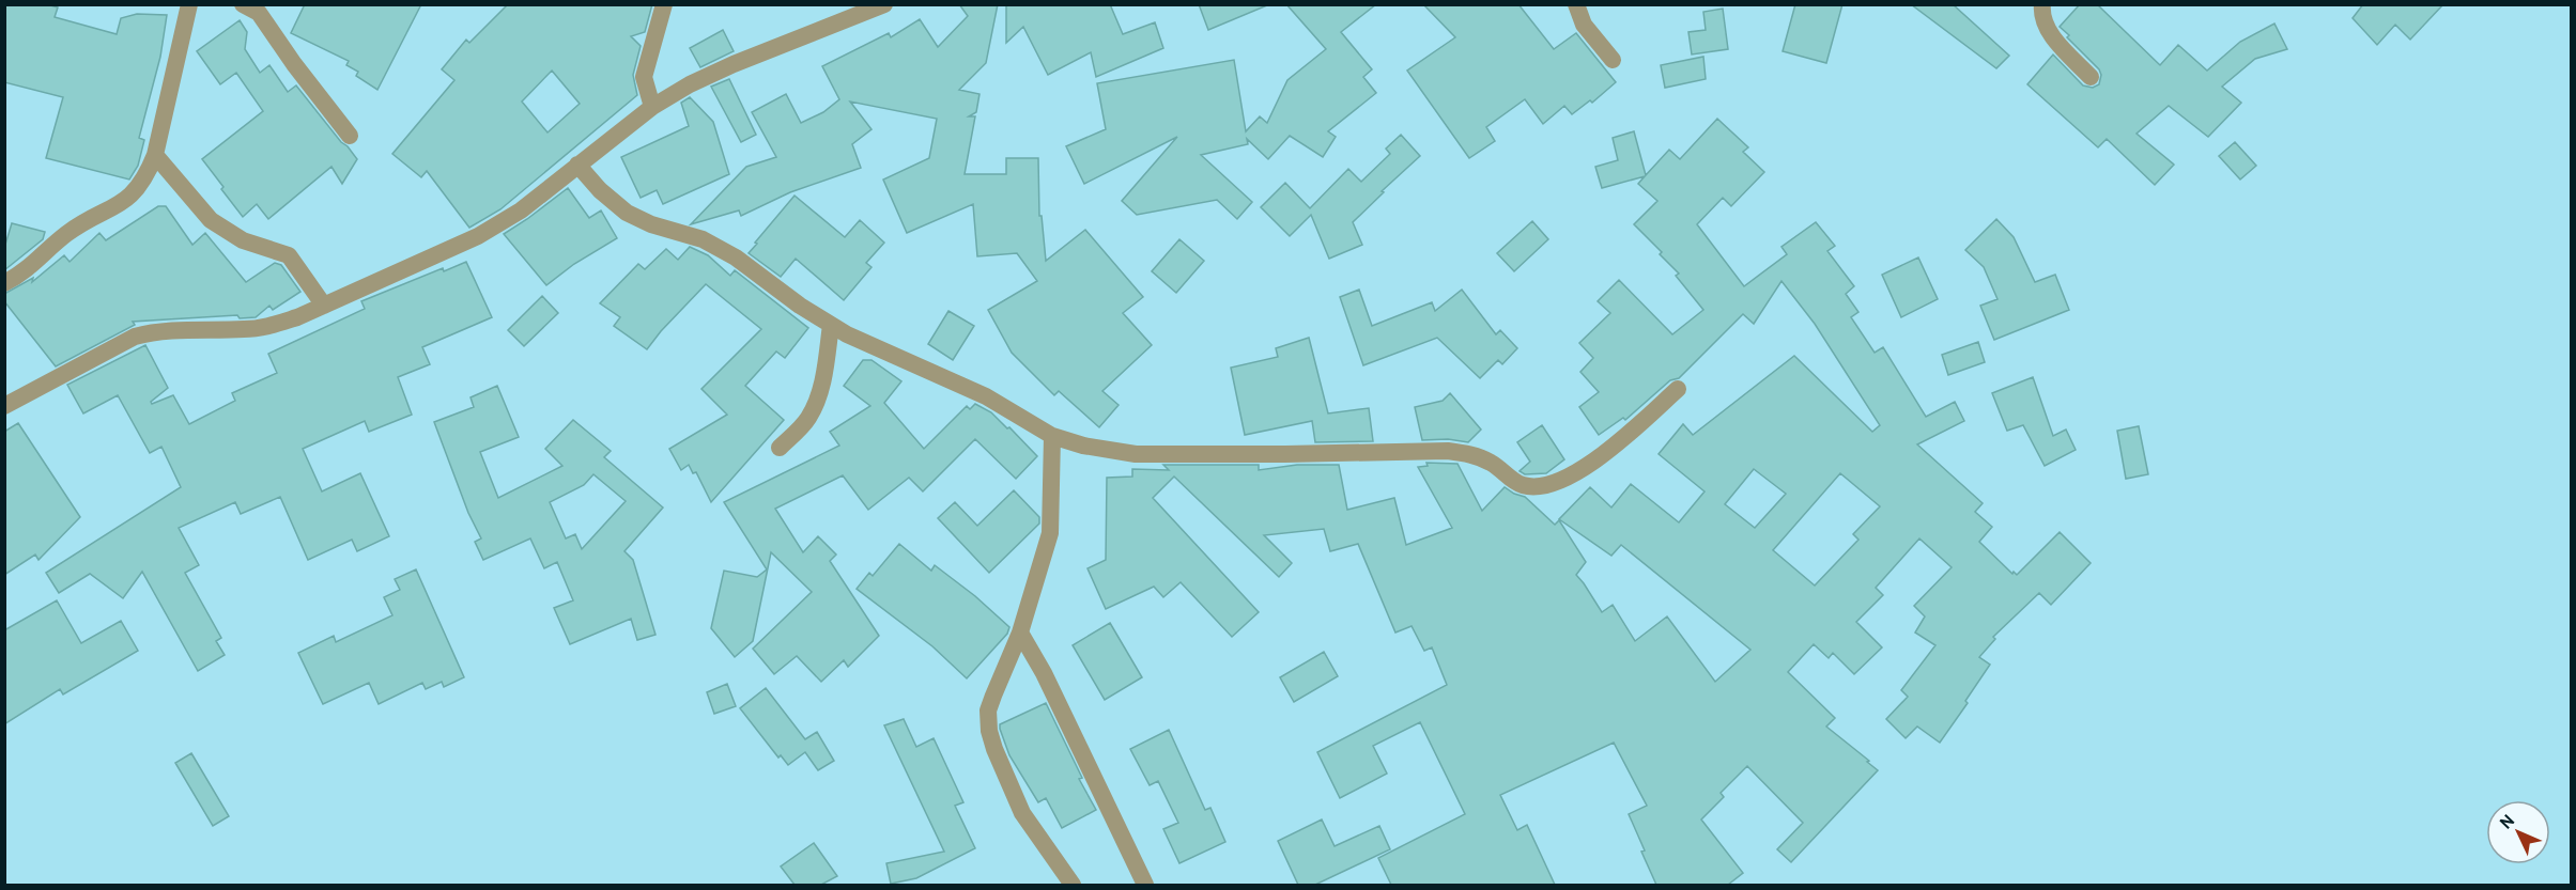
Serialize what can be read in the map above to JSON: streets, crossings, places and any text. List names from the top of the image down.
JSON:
{
  "north": "top left"
}
